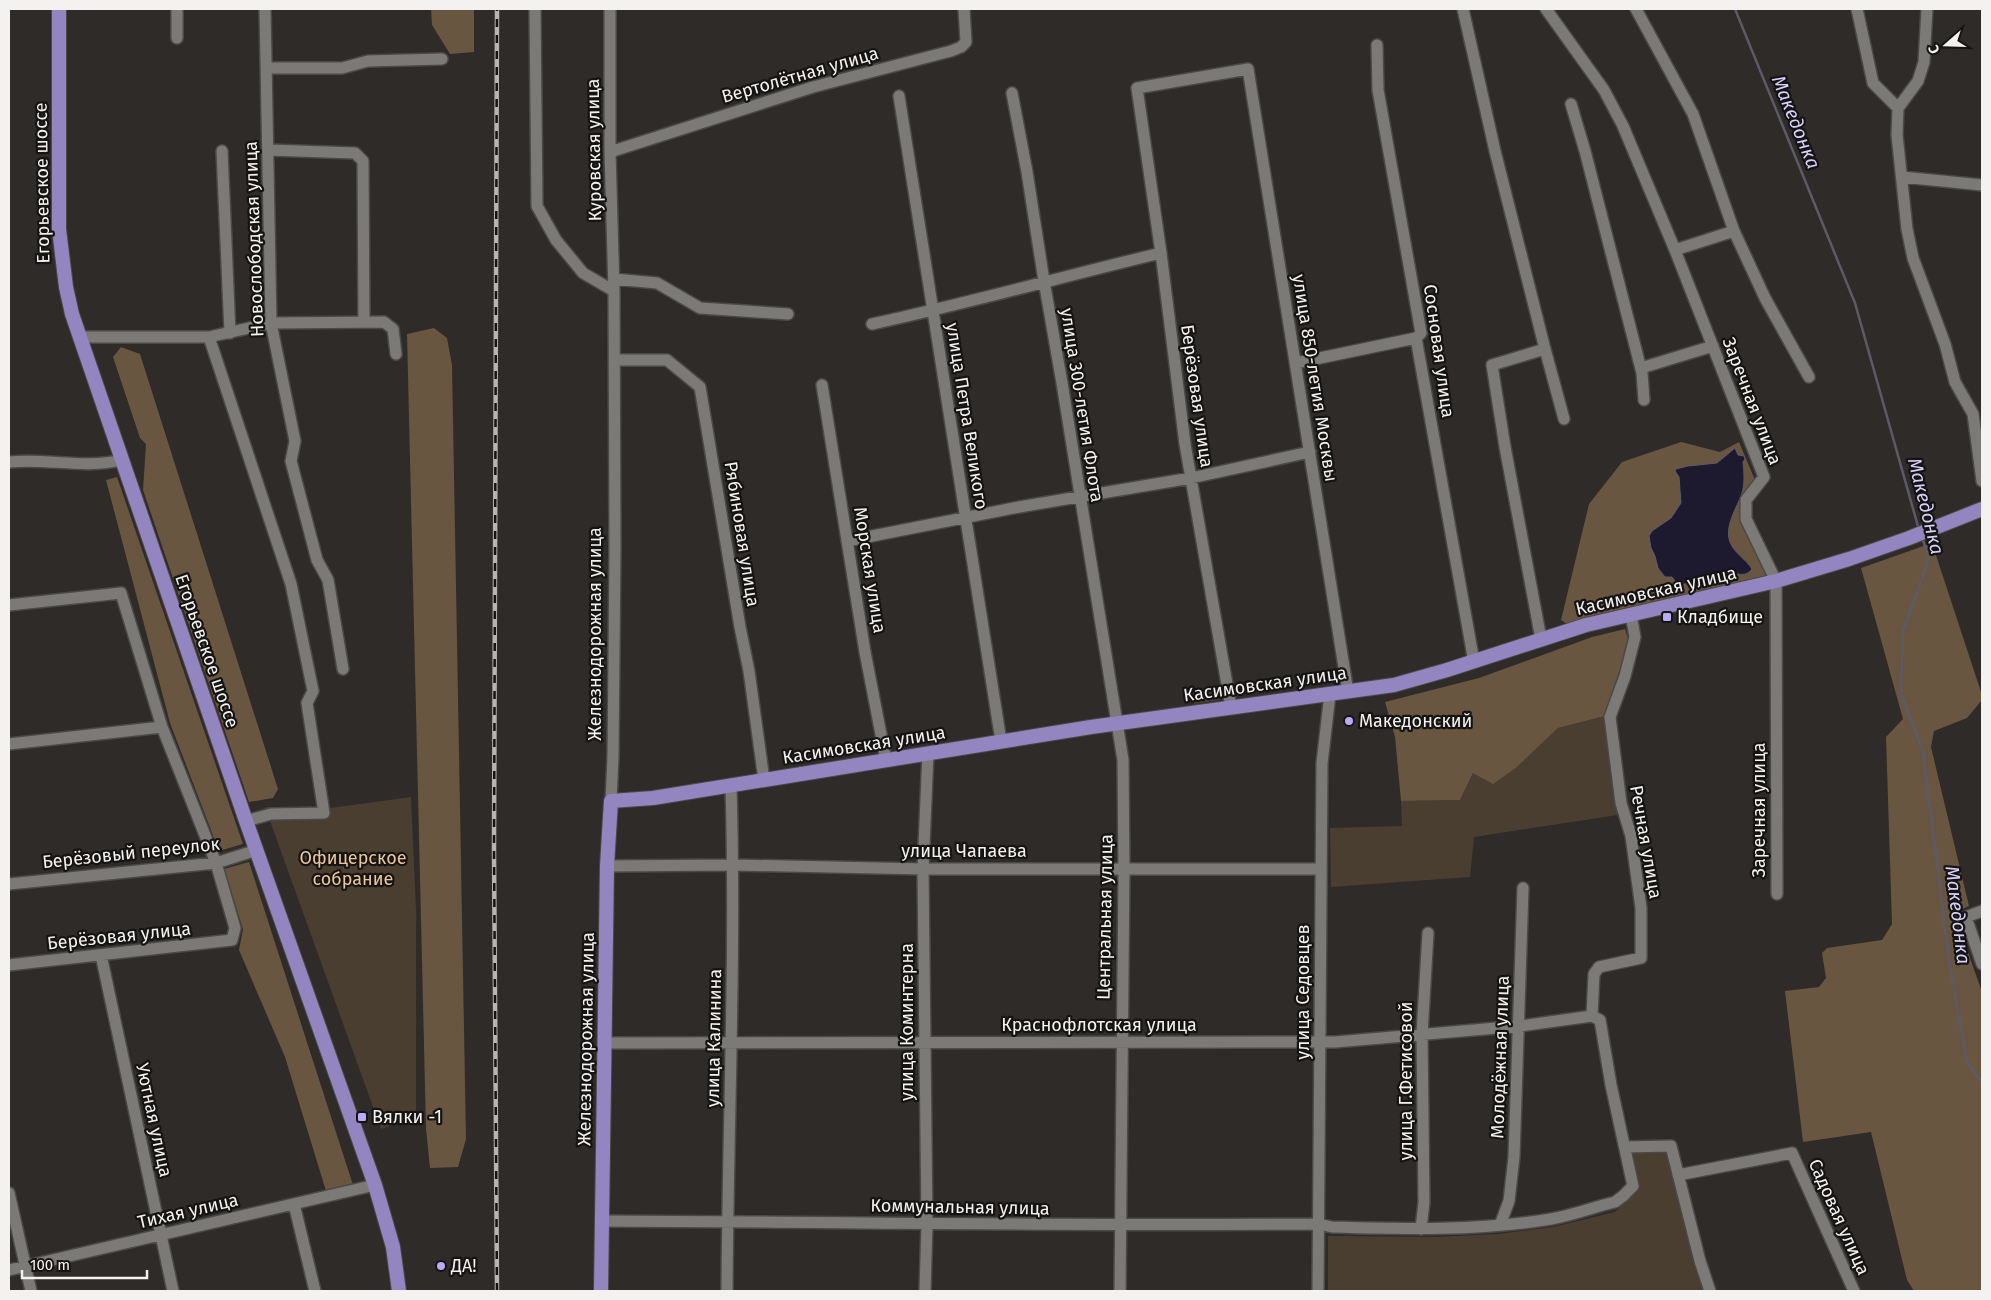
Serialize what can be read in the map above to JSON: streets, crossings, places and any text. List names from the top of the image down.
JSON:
{
  "streets": {
    "main road": ["Егорьевское шоссе", "Касимовская улица", "Железнодорожная улица"],
    "street": [
      "Вертолётная улица",
      "Куровская улица",
      "Новослободская улица",
      "Сосновая улица",
      "улица 850-летия Москвы",
      "Берёзовая улица",
      "Заречная улица",
      "улица 300-летия Флота",
      "улица Петра Великого",
      "Рябиновая улица",
      "Морская улица",
      "Речная улица",
      "улица Чапаева",
      "Берёзовый переулок",
      "Центральная улица",
      "улица Седовцев",
      "улица Коминтерна",
      "Краснофлотская улица",
      "улица Калинина",
      "Молодёжная улица",
      "улица Г.Фетисовой",
      "Уютная улица",
      "Коммунальная улица",
      "Тихая улица",
      "Садовая улица"
    ]
  },
  "crossings": [
    ["Вертолётная улица", "Куровская улица"],
    ["Куровская улица", "Железнодорожная улица"],
    ["Егорьевское шоссе", "Берёзовый переулок"],
    ["Егорьевское шоссе", "Тихая улица"],
    ["Сосновая улица", "Касимовская улица"],
    ["улица 850-летия Москвы", "Берёзовая улица"],
    ["улица 850-летия Москвы", "Касимовская улица"],
    ["Берёзовая улица", "Касимовская улица"],
    ["Берёзовая улица", "Берёзовый переулок"],
    ["Берёзовая улица", "Уютная улица"],
    ["Заречная улица", "Касимовская улица"],
    ["улица 300-летия Флота", "Касимовская улица"],
    ["улица 300-летия Флота", "Центральная улица"],
    ["улица Петра Великого", "Касимовская улица"],
    ["Рябиновая улица", "Касимовская улица"],
    ["Рябиновая улица", "Железнодорожная улица"],
    ["Морская улица", "Касимовская улица"],
    ["Касимовская улица", "Железнодорожная улица"],
    ["Касимовская улица", "Речная улица"],
    ["Касимовская улица", "Центральная улица"],
    ["Касимовская улица", "улица Седовцев"],
    ["Касимовская улица", "улица Коминтерна"],
    ["Касимовская улица", "улица Калинина"],
    ["Железнодорожная улица", "улица Чапаева"],
    ["Железнодорожная улица", "Краснофлотская улица"],
    ["Железнодорожная улица", "Коммунальная улица"],
    ["Речная улица", "Краснофлотская улица"],
    ["улица Чапаева", "Центральная улица"],
    ["улица Чапаева", "улица Седовцев"],
    ["улица Чапаева", "улица Коминтерна"],
    ["улица Чапаева", "улица Калинина"],
    ["Центральная улица", "Краснофлотская улица"],
    ["Центральная улица", "Коммунальная улица"],
    ["улица Седовцев", "Краснофлотская улица"],
    ["улица Седовцев", "Коммунальная улица"],
    ["улица Коминтерна", "Краснофлотская улица"],
    ["улица Коминтерна", "Коммунальная улица"],
    ["Краснофлотская улица", "улица Калинина"],
    ["Краснофлотская улица", "Молодёжная улица"],
    ["Краснофлотская улица", "улица Г.Фетисовой"],
    ["улица Калинина", "Коммунальная улица"],
    ["Молодёжная улица", "Коммунальная улица"],
    ["улица Г.Фетисовой", "Коммунальная улица"],
    ["Уютная улица", "Тихая улица"]
  ],
  "water": ["Македонка"],
  "parks": ["Офицерское собрание"],
  "places": {
    "transit": ["Кладбище", "Вялки -1"],
    "other": ["Македонский", "ДА!"]
  },
  "scale_bar": "100 m",
  "north": "left"
}
